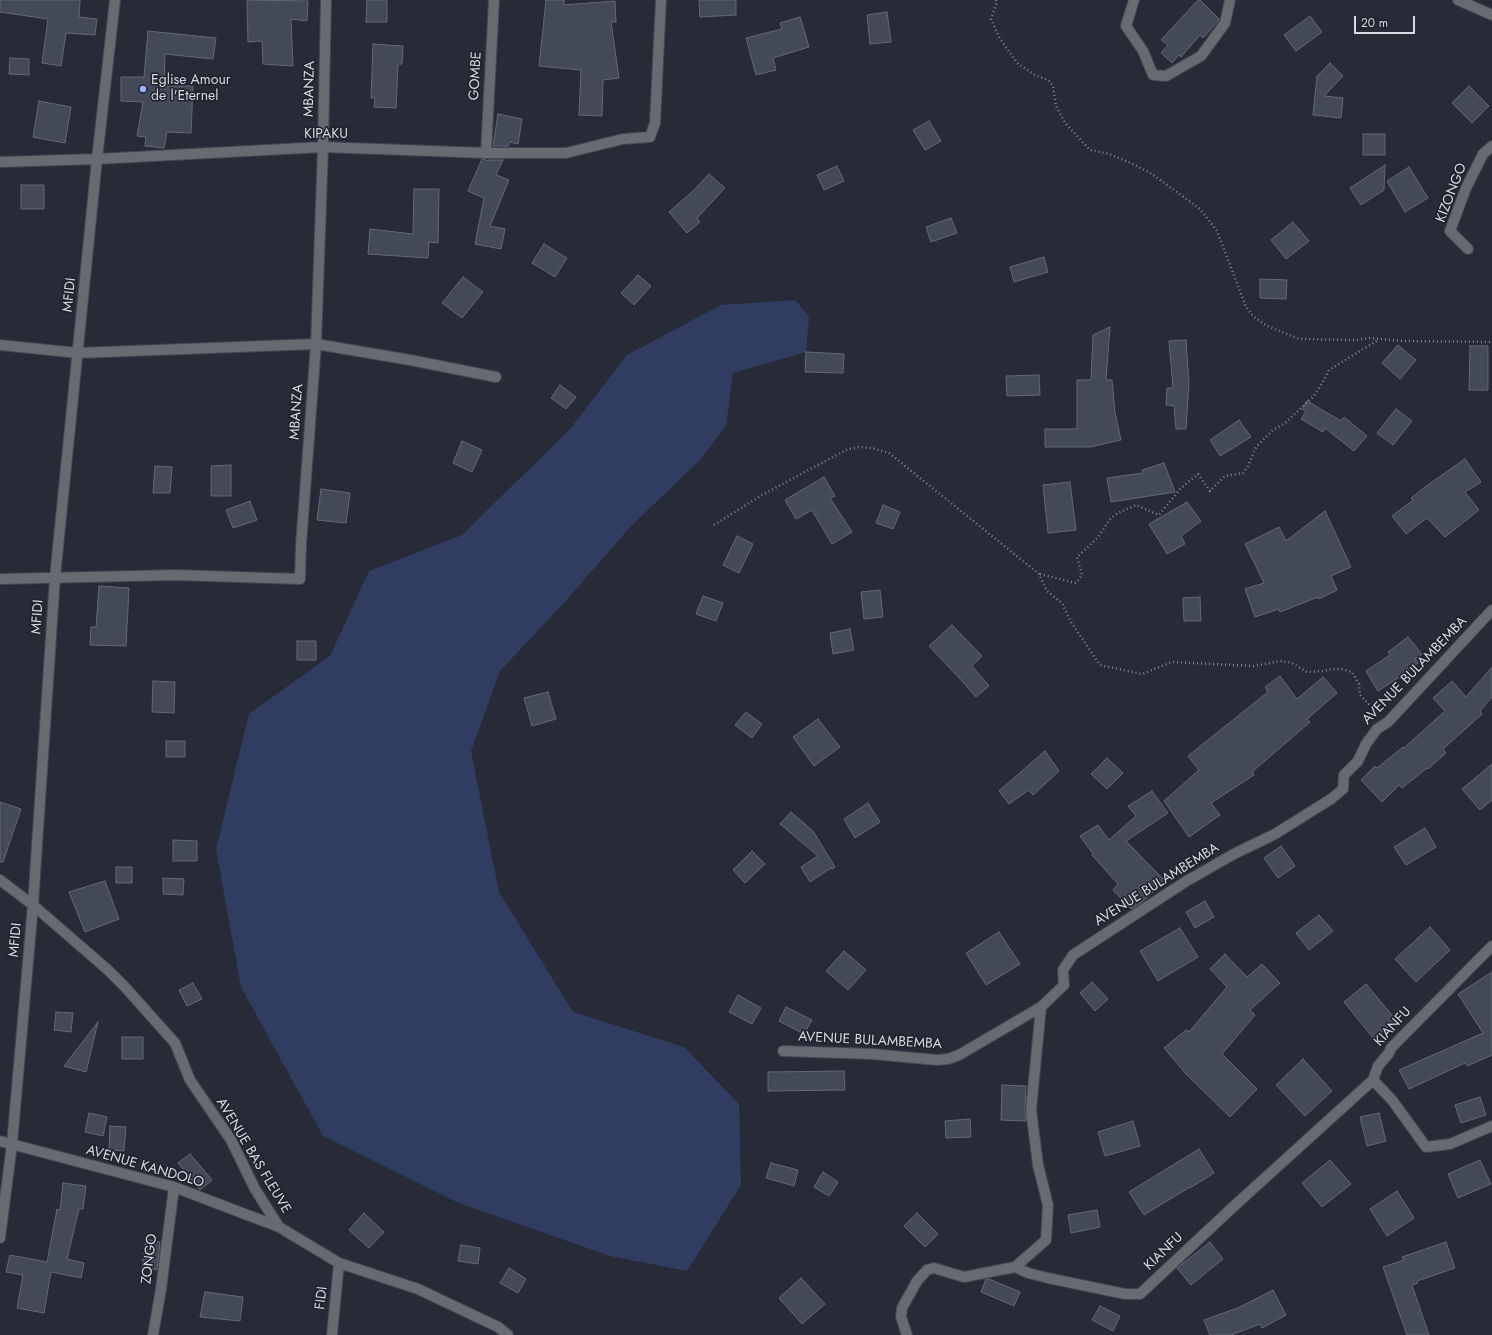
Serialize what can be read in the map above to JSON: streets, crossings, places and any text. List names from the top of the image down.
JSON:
{
  "streets": {
    "street": [
      "GOMBE",
      "MBANZA",
      "KIPAKU",
      "KIZONGO",
      "MFIDI",
      "AVENUE BULAMBEMBA",
      "KIANFU",
      "AVENUE BAS FLEUVE",
      "AVENUE KANDOLO",
      "ZONGO",
      "FIDI"
    ]
  },
  "crossings": [
    ["GOMBE", "KIPAKU"],
    ["MBANZA", "KIPAKU"],
    ["MBANZA", "MFIDI"],
    ["KIPAKU", "MFIDI"],
    ["MFIDI", "AVENUE BAS FLEUVE"],
    ["MFIDI", "AVENUE KANDOLO"],
    ["AVENUE BAS FLEUVE", "AVENUE KANDOLO"],
    ["AVENUE BAS FLEUVE", "FIDI"],
    ["AVENUE KANDOLO", "ZONGO"]
  ],
  "places": ["Eglise Amour de l'Eternel"],
  "scale_bar": "20 m"
}
